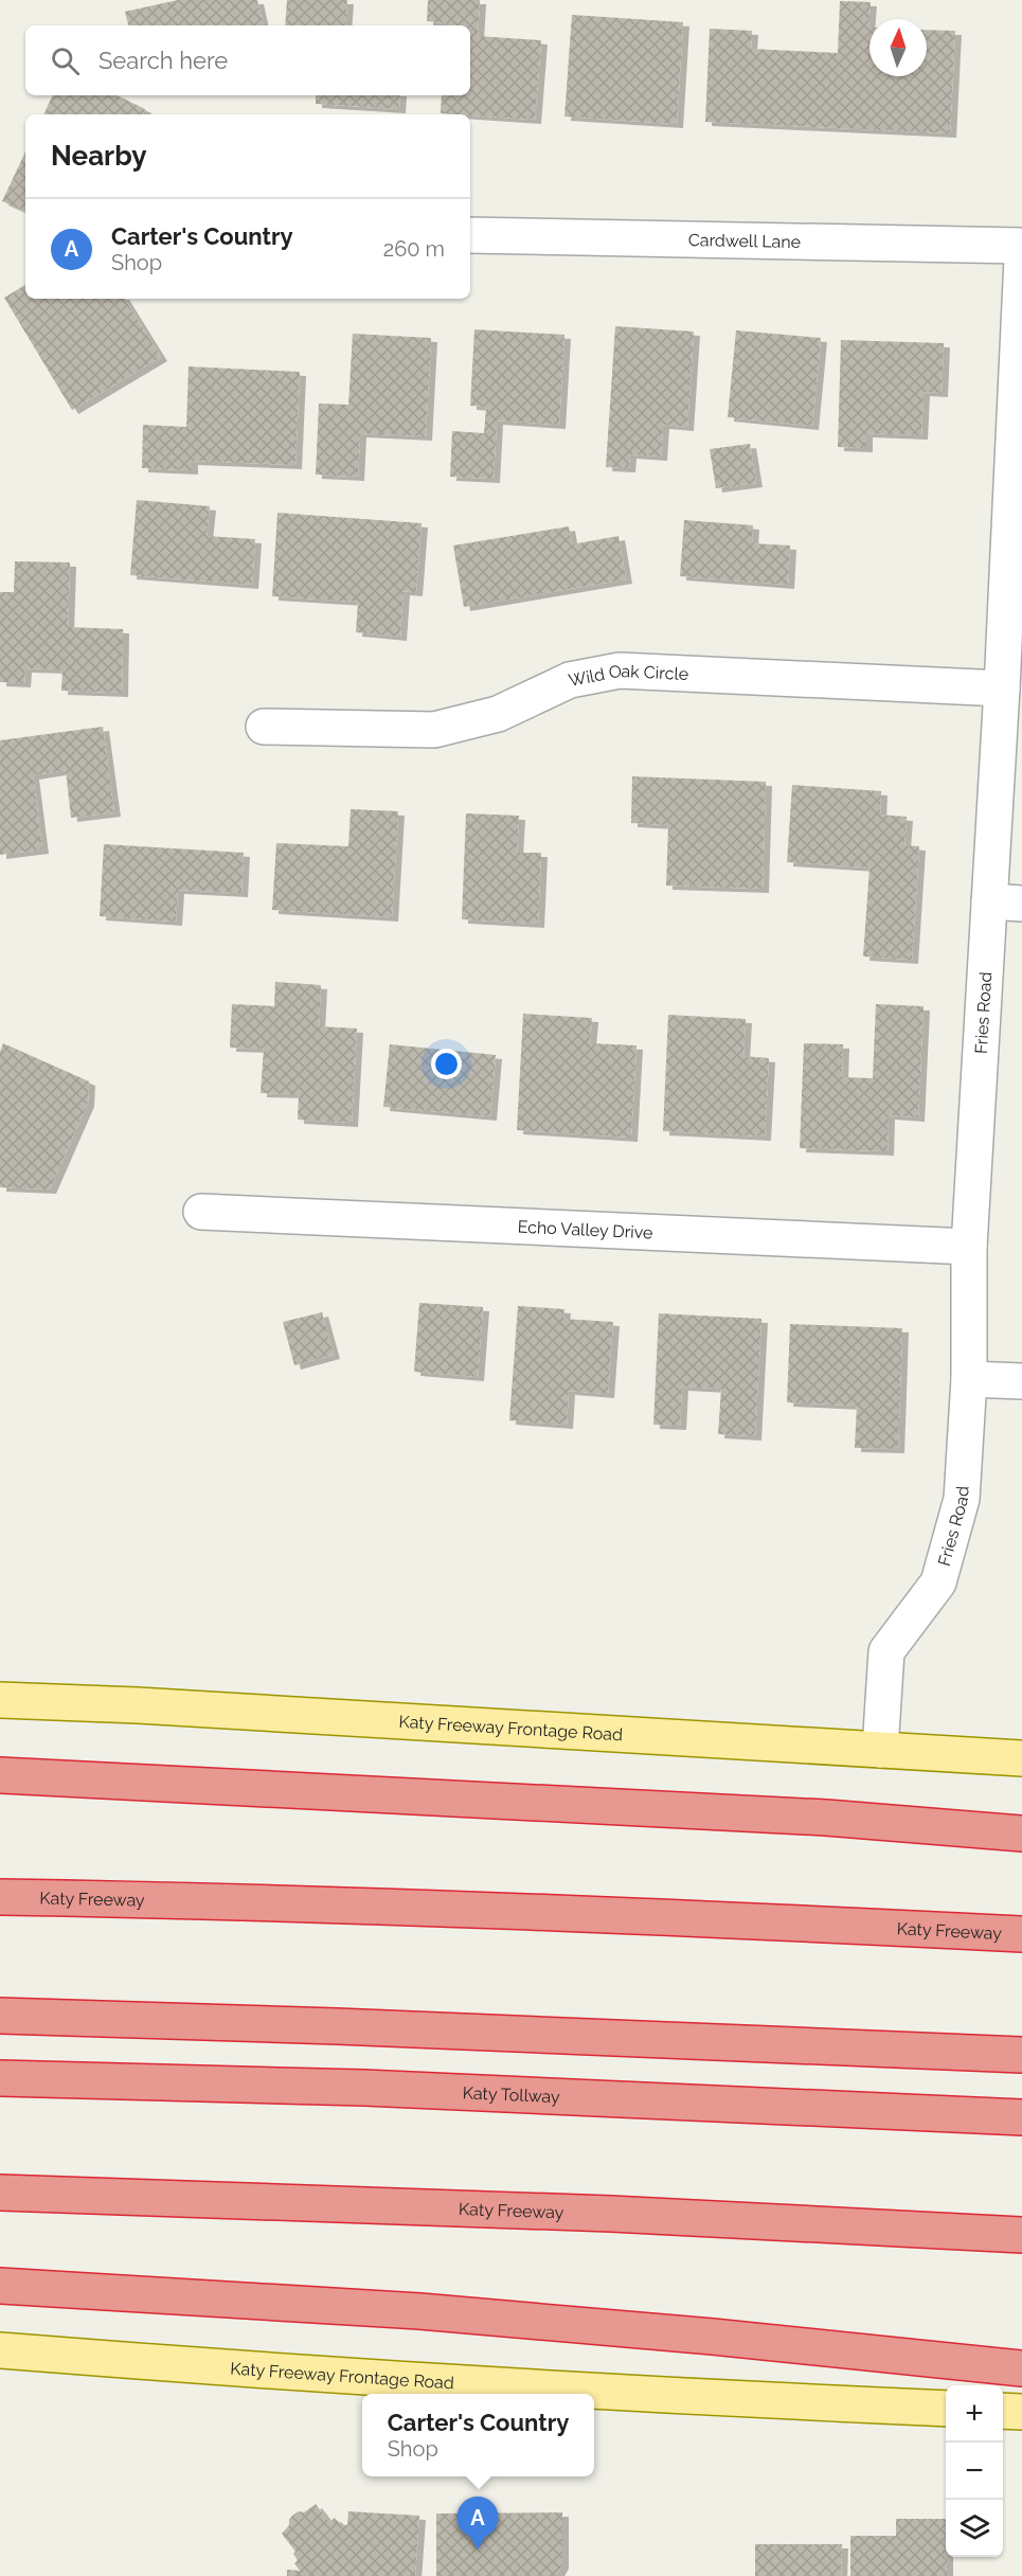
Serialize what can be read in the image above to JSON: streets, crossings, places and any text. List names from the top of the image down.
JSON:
{
  "streets": {
    "highway": ["Katy Freeway", "Katy Tollway"],
    "main road": ["Katy Freeway Frontage Road"],
    "street": [
      "Cardwell Lane",
      "Wild Oak Circle",
      "Fries Road",
      "Echo Valley Drive"
    ]
  },
  "crossings": [
    ["Wild Oak Circle", "Fries Road"],
    ["Fries Road", "Echo Valley Drive"],
    ["Fries Road", "Katy Freeway Frontage Road"]
  ],
  "north": "top",
  "page": {
    "search": "Search here",
    "heading": "Nearby",
    "list": [
      {
        "mark": "A",
        "name": "Carter's Country",
        "note": "Shop",
        "value": "260 m"
      }
    ],
    "map_buttons": ["+", "−"],
    "popup": ["Carter's Country", "Shop"],
    "pins": "A"
  }
}
